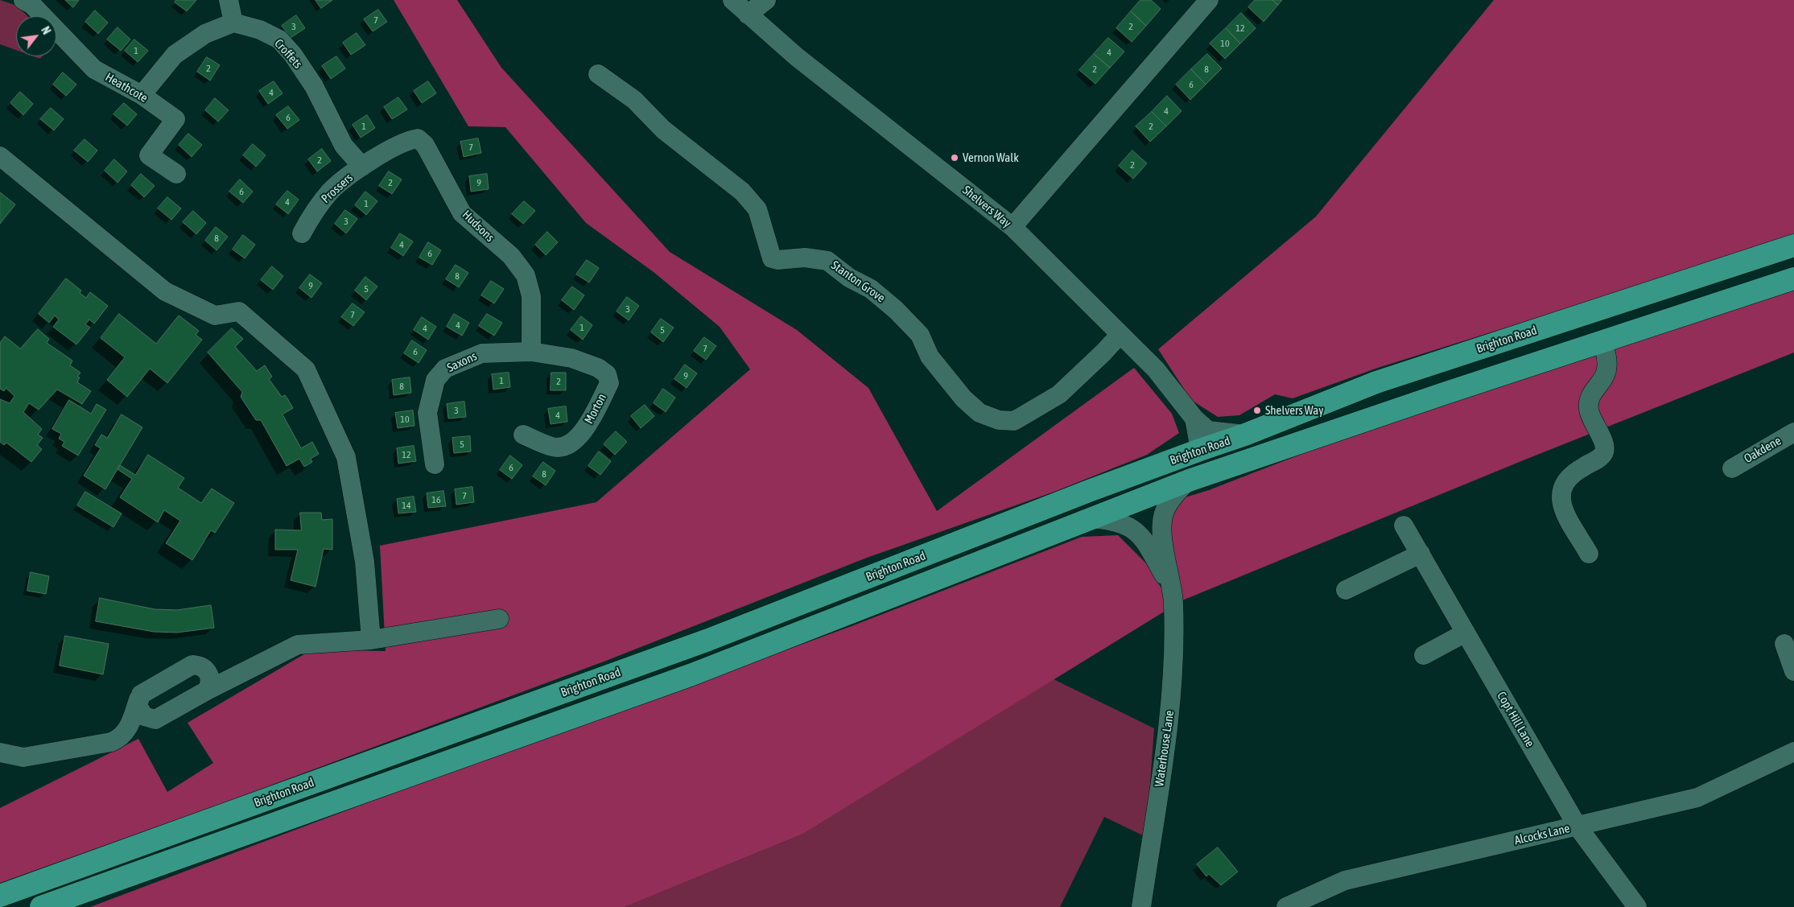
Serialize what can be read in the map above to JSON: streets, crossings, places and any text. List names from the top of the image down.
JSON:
{
  "streets": {
    "highway": ["Brighton Road"],
    "street": [
      "Croffets",
      "Heathcote",
      "Prossers",
      "Shelvers Way",
      "Hudsons",
      "Stanton Grove",
      "Saxons",
      "Morton",
      "Oakdene",
      "Copt Hill Lane",
      "Waterhouse Lane",
      "Alcocks Lane"
    ]
  },
  "crossings": [
    ["Croffets", "Prossers"],
    ["Croffets", "Hudsons"],
    ["Prossers", "Hudsons"],
    ["Shelvers Way", "Stanton Grove"],
    ["Shelvers Way", "Brighton Road"],
    ["Hudsons", "Saxons"],
    ["Hudsons", "Morton"],
    ["Brighton Road", "Waterhouse Lane"],
    ["Saxons", "Morton"],
    ["Copt Hill Lane", "Alcocks Lane"]
  ],
  "places": ["Vernon Walk", "Shelvers Way"],
  "house_numbers": [
    "7",
    "3",
    "2",
    "12",
    "10",
    "1",
    "4",
    "2",
    "2",
    "8",
    "6",
    "4",
    "4",
    "6",
    "1",
    "2",
    "7",
    "2",
    "2",
    "2",
    "9",
    "6",
    "4",
    "1",
    "3",
    "8",
    "4",
    "6",
    "8",
    "9",
    "5",
    "3",
    "7",
    "4",
    "1",
    "4",
    "5",
    "7",
    "6",
    "9",
    "1",
    "2",
    "8",
    "3",
    "4",
    "10",
    "5",
    "12",
    "6",
    "8",
    "7",
    "16",
    "14"
  ],
  "north": "top right"
}
